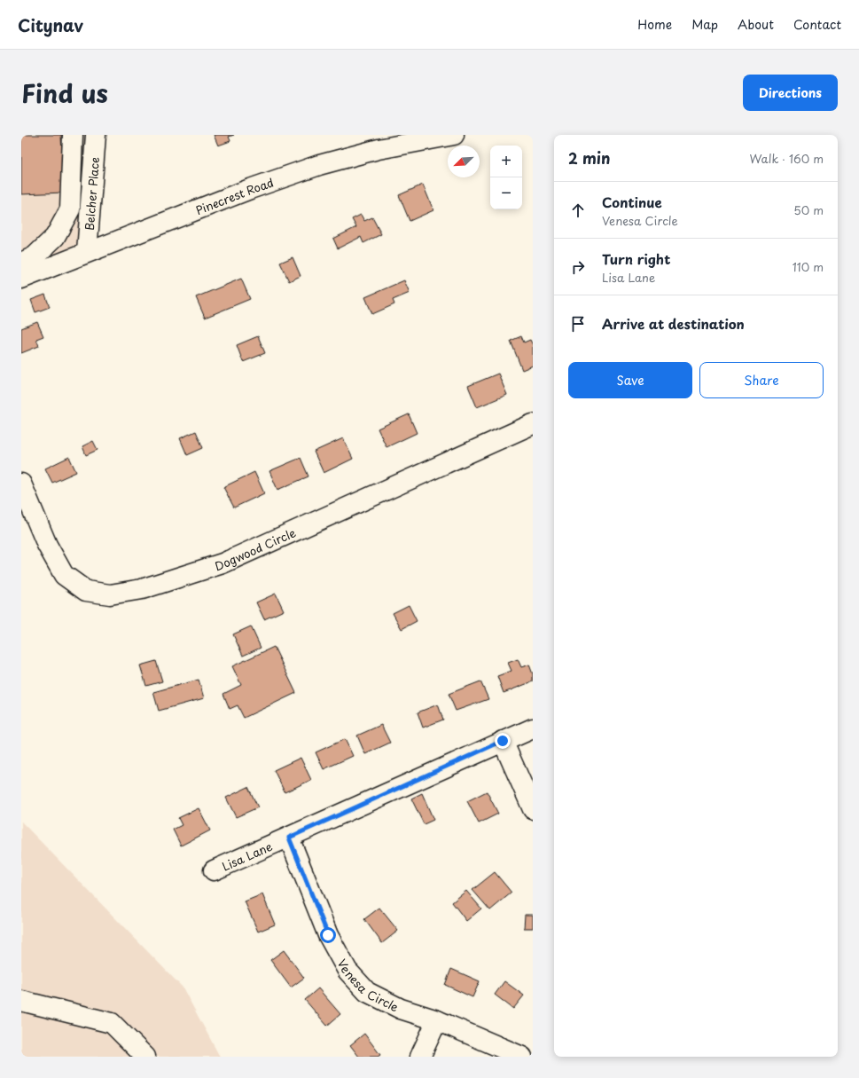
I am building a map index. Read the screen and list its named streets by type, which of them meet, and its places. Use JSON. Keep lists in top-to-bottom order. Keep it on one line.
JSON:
{"streets":{"street":["Belcher Place","Pinecrest Road","Dogwood Circle","Lisa Lane","Venesa Circle"]},"crossings":[["Belcher Place","Pinecrest Road"],["Lisa Lane","Venesa Circle"]],"north":"bottom left","page":{"header":"Citynav","nav":["Home","Map","About","Contact"],"title":"Find us","buttons":["Directions",["Save","Share"]],"heading":["2 min","Walk · 160 m"],"map_buttons":["+","−"],"list":[["Continue","Venesa Circle","50 m"],["Turn right","Lisa Lane","110 m"],"Arrive at destination"]}}
